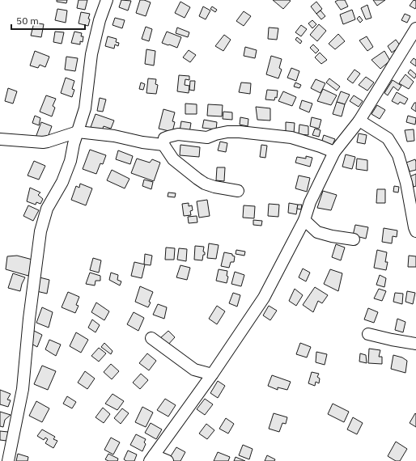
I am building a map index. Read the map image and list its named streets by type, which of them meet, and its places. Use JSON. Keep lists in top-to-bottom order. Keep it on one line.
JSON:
{"scale_bar":"50 m"}
